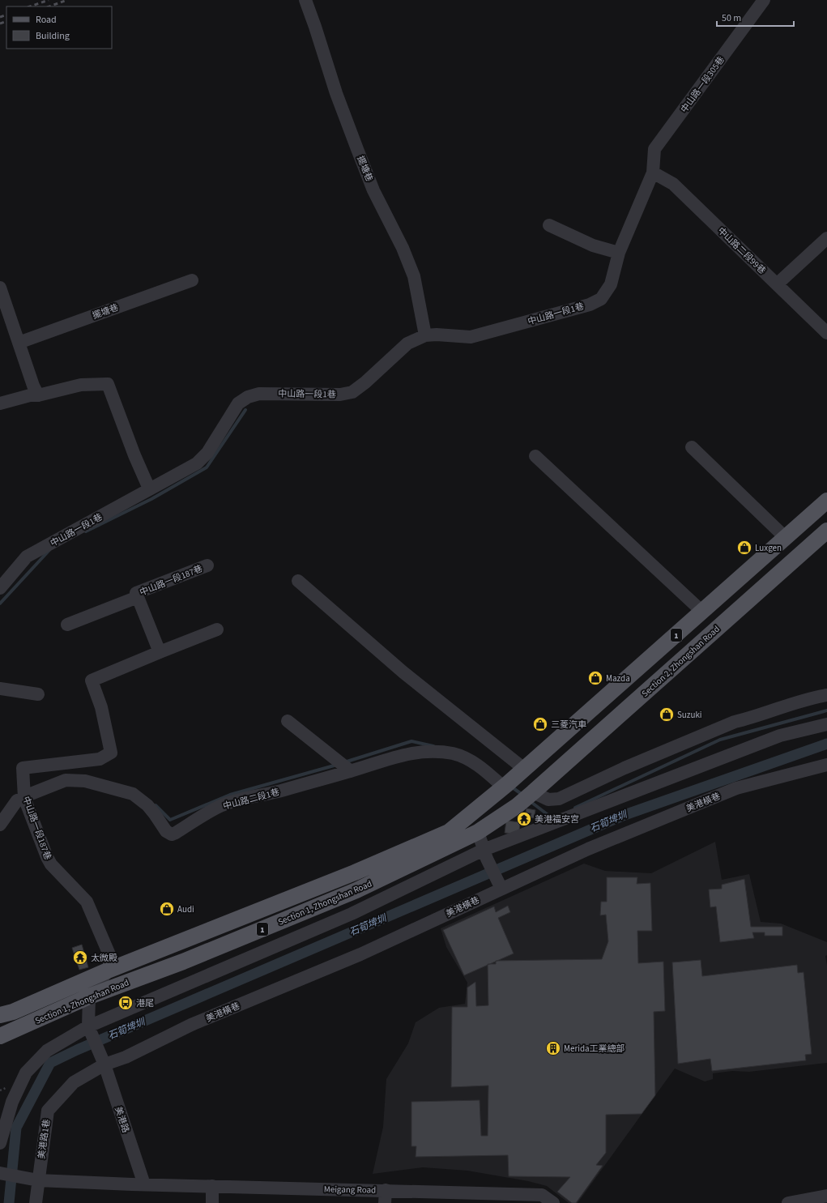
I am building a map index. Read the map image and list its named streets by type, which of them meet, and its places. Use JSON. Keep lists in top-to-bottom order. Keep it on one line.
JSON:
{"streets":{"main road":["1","Section 2, Zhongshan Road","Section 1, Zhongshan Road"],"street":["中山路一段305巷","擺塘巷","中山路二段99巷","中山路一段1巷","中山路一段187巷","中山路二段1巷","美港橫巷","美港路","美港路1巷","Meigang Road"]},"crossings":[["中山路一段305巷","中山路二段99巷"],["中山路一段305巷","中山路一段1巷"],["擺塘巷","中山路一段1巷"],["中山路二段99巷","中山路一段1巷"],["中山路一段187巷","中山路二段1巷"],["中山路一段187巷","Section 1, Zhongshan Road"],["1","中山路二段1巷"],["1","Section 1, Zhongshan Road"],["Section 2, Zhongshan Road","Section 1, Zhongshan Road"],["中山路二段1巷","Section 1, Zhongshan Road"],["美港橫巷","美港路"],["美港橫巷","美港路1巷"],["美港路","美港路1巷"],["美港路","Meigang Road"],["美港路1巷","Meigang Road"]],"water":["石筍埤圳"],"places":{"shop":["Luxgen","Mazda","Suzuki","三菱汽車","Audi"],"temple":["美港福安宮","太微殿"],"bus stop":["港尾"],"building":["Merida工業總部"]},"legend":["Road","Building"],"scale_bar":"50 m"}
